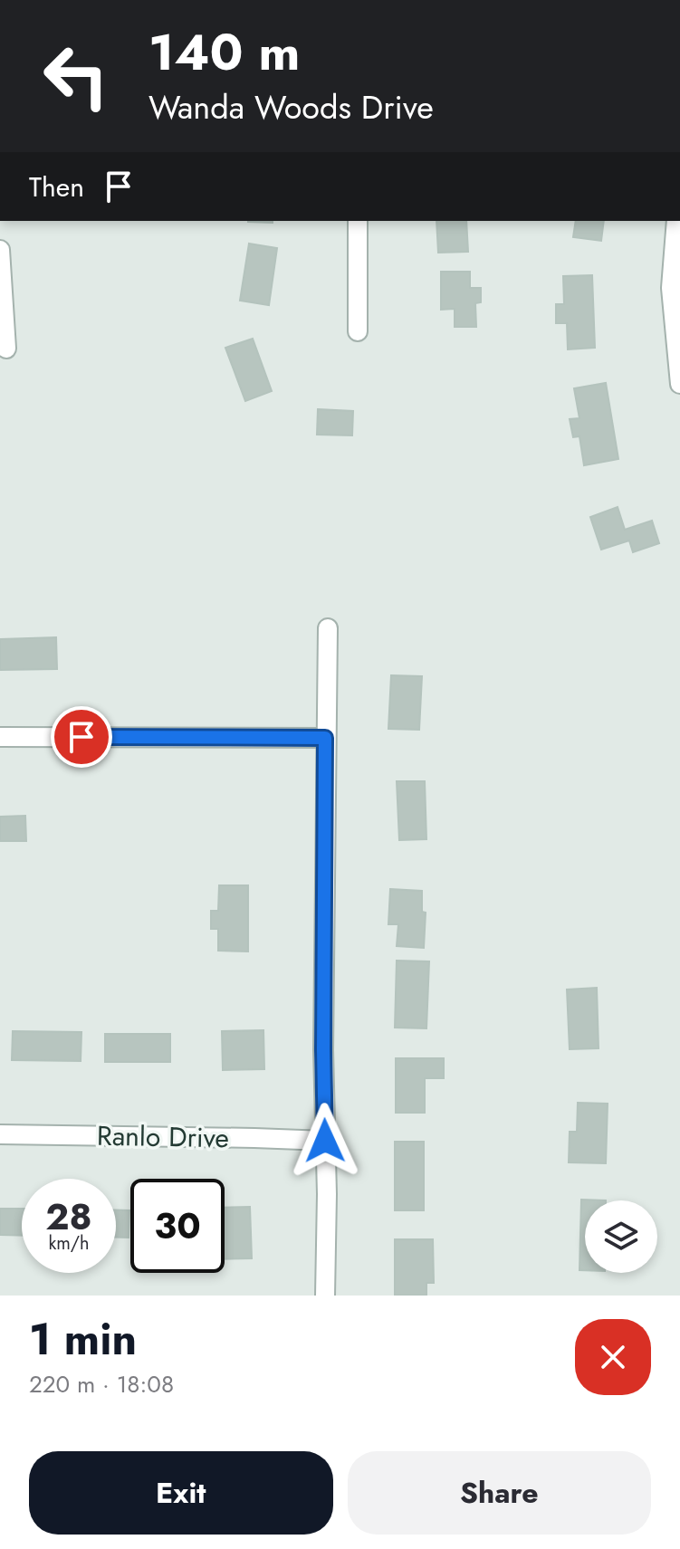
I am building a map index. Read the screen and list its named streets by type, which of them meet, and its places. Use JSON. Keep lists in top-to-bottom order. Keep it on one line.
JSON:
{"streets":{"street":["Ranlo Drive"]},"page":{"turn":["140 m","Wanda Woods Drive"],"then":"Then","speed":"28 km/h","limit":"30","heading":["1 min","220 m · 18:08"],"buttons":["Exit","Share"]}}
